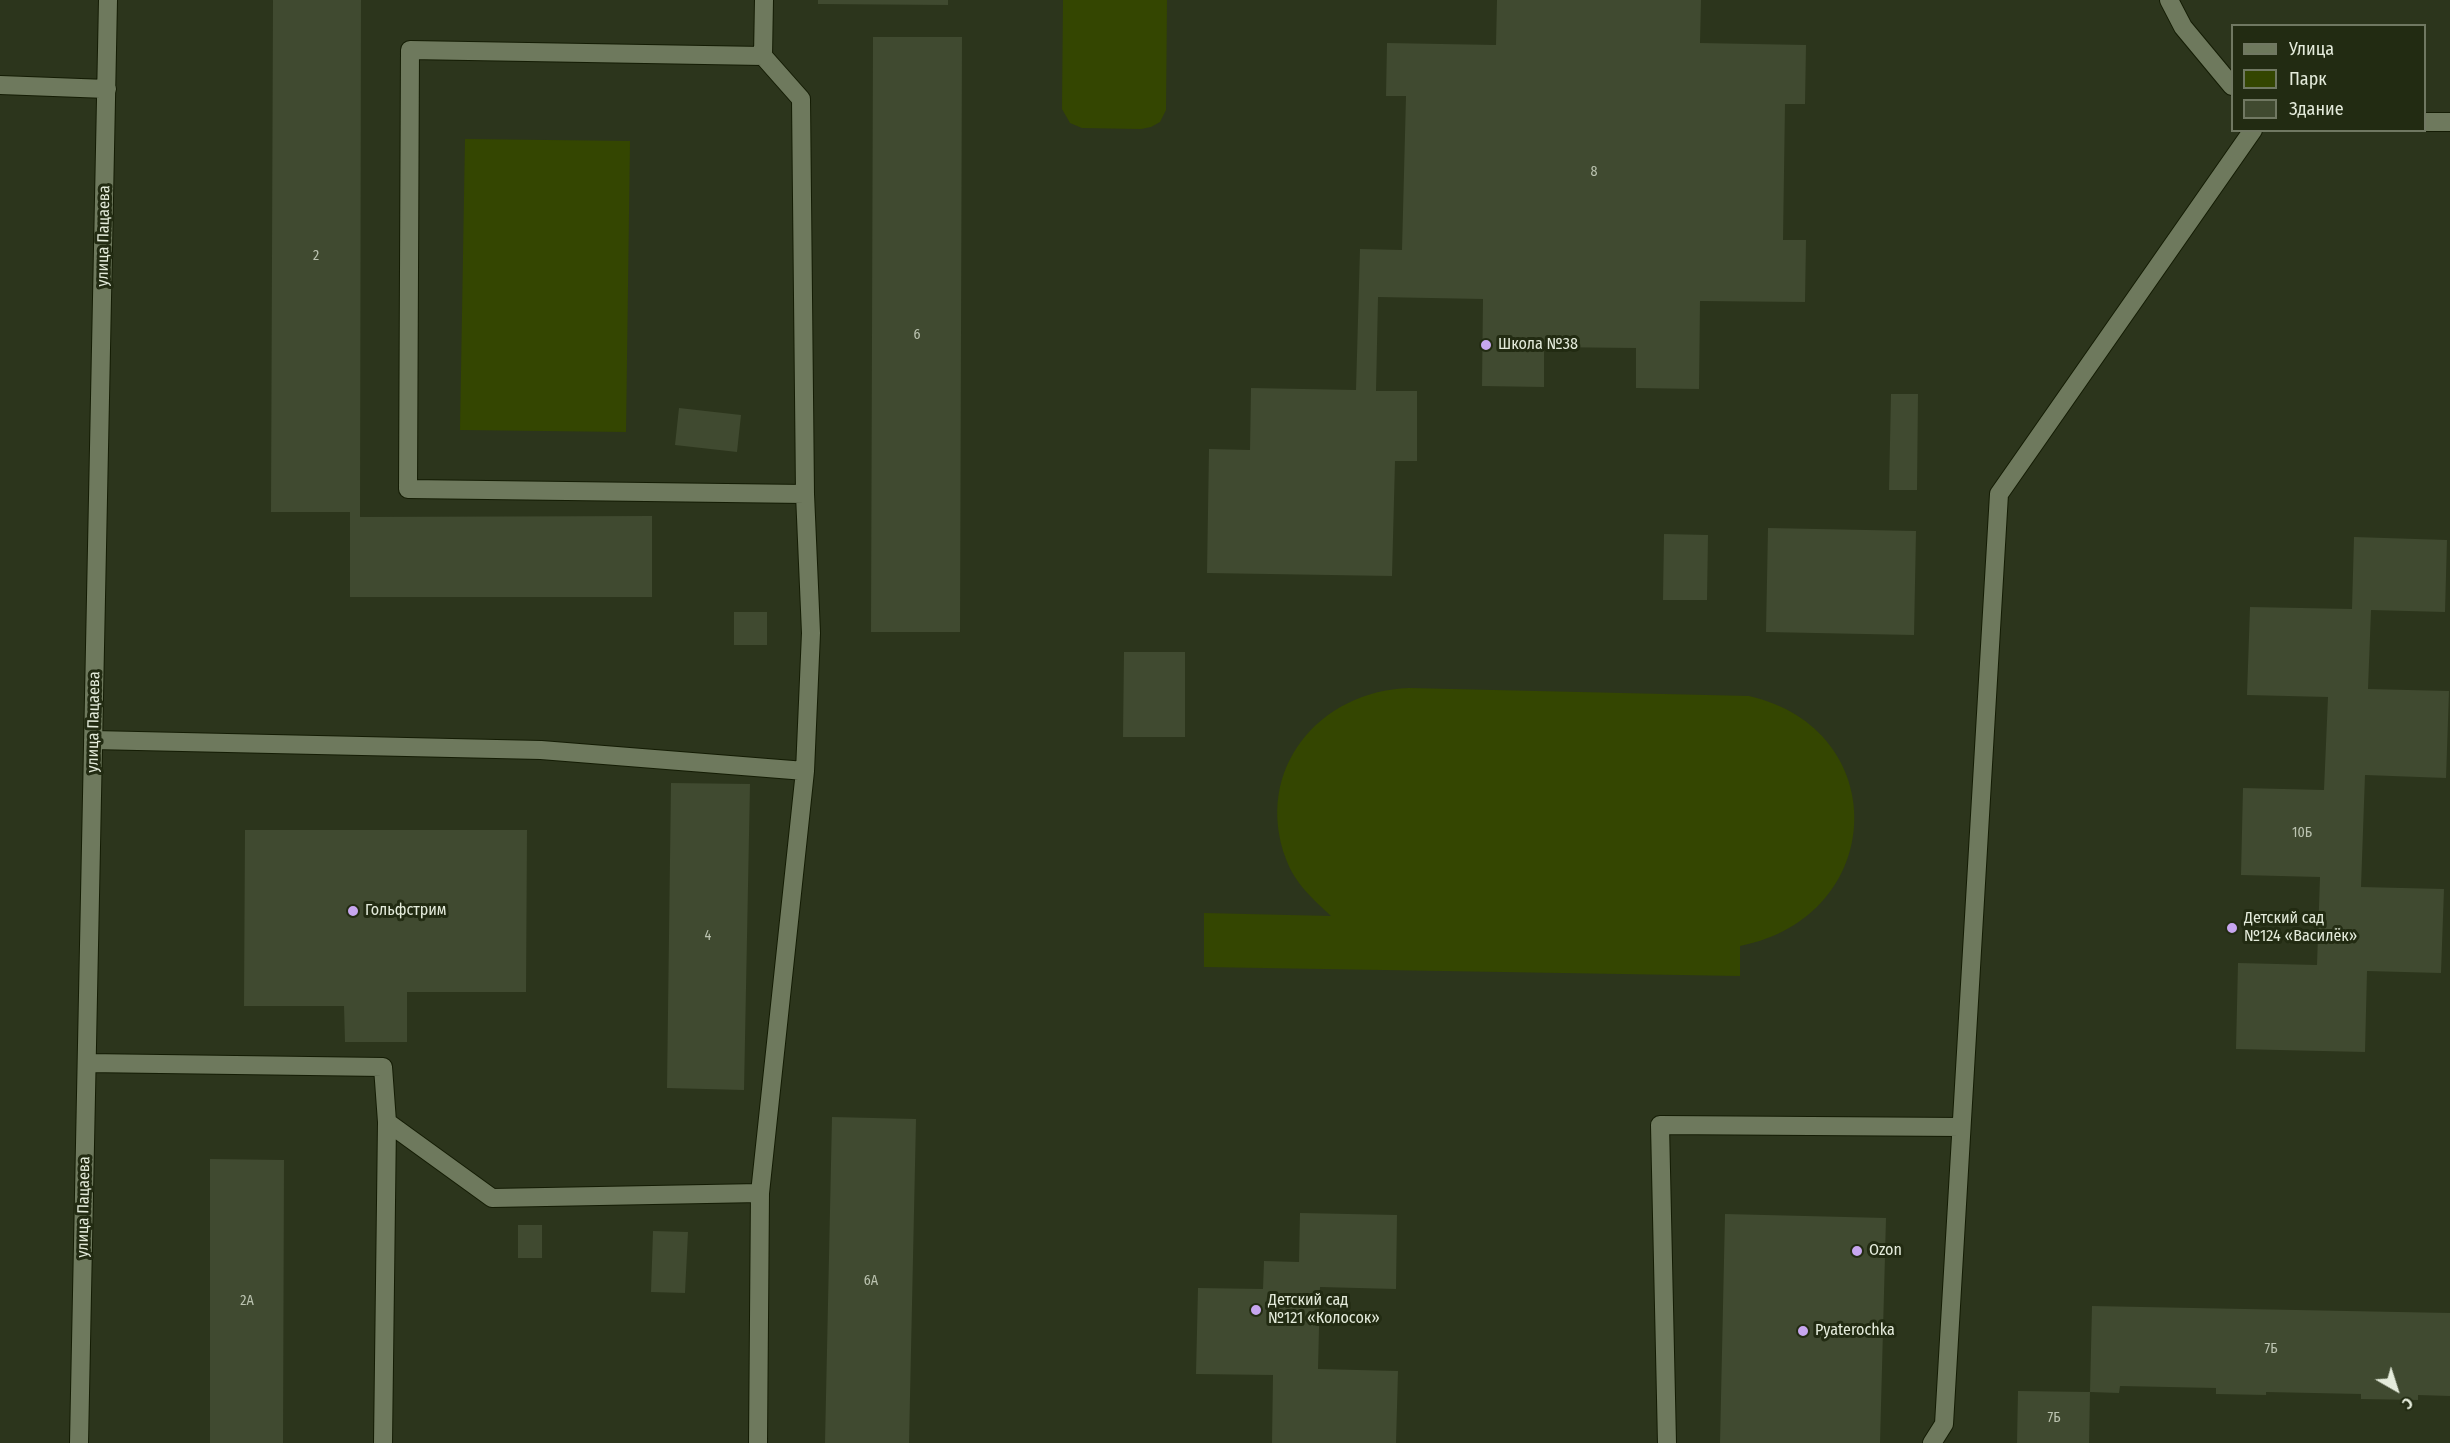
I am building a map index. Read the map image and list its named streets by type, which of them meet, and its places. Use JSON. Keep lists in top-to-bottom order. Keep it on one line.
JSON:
{"streets":{"street":["улица Пацаева"]},"places":["Школа №38","Гольфстрим","Детский сад №124 «Василёк»","Ozon","Детский сад №121 «Колосок»","Pyaterochka"],"house_numbers":["8","2","6","10Б","4","6А","2А","7Б","7Б"],"legend":["Улица","Парк","Здание"],"north":"bottom right"}
